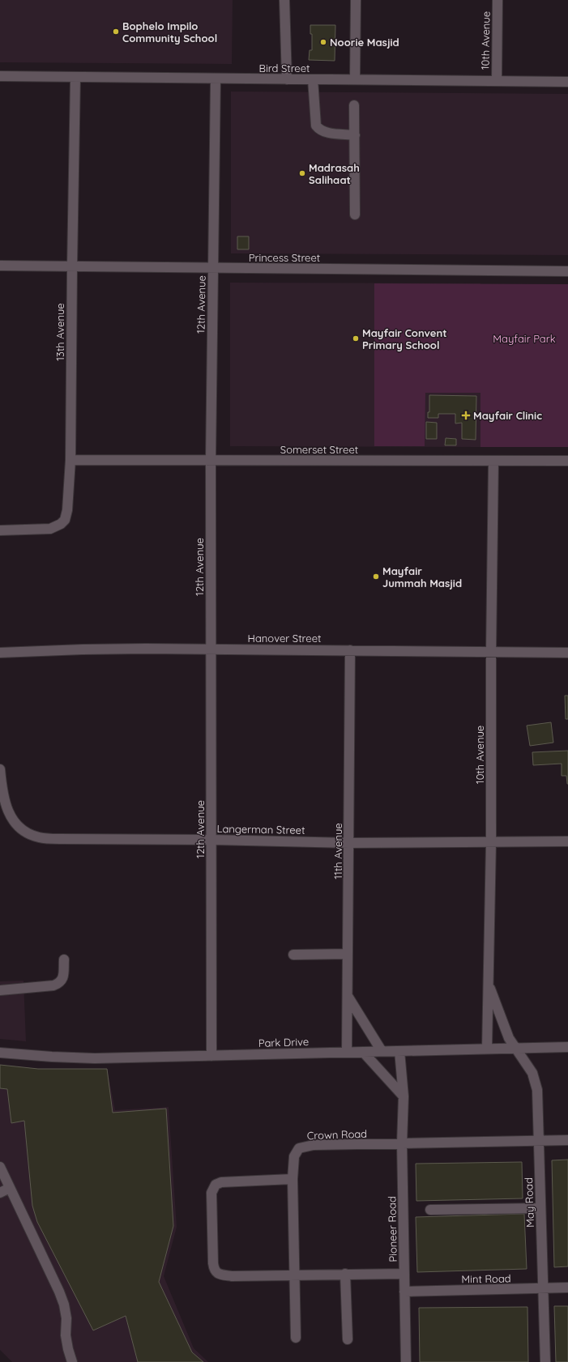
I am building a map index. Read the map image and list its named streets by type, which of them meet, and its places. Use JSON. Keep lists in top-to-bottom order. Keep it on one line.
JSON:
{"streets":{"street":["10th Avenue","Bird Street","Princess Street","12th Avenue","13th Avenue","Somerset Street","Hanover Street","Langerman Street","11th Avenue","Park Drive","Crown Road","May Road","Pioneer Road","Mint Road"]},"crossings":[["10th Avenue","Bird Street"],["10th Avenue","Somerset Street"],["10th Avenue","Hanover Street"],["10th Avenue","Langerman Street"],["10th Avenue","Park Drive"],["10th Avenue","May Road"],["Bird Street","12th Avenue"],["Bird Street","13th Avenue"],["Princess Street","12th Avenue"],["Princess Street","13th Avenue"],["12th Avenue","Somerset Street"],["12th Avenue","Hanover Street"],["12th Avenue","Langerman Street"],["12th Avenue","Park Drive"],["13th Avenue","Somerset Street"],["Hanover Street","11th Avenue"],["Langerman Street","11th Avenue"],["11th Avenue","Park Drive"],["Park Drive","May Road"],["Park Drive","Pioneer Road"],["Crown Road","May Road"],["Crown Road","Pioneer Road"],["May Road","Mint Road"],["Pioneer Road","Mint Road"]],"parks":["Mayfair Park"],"places":{"other":["Bophelo Impilo Community School","Noorie Masjid","Madrasah Salihaat","Mayfair Convent Primary School","Mayfair Jummah Masjid"],"health":["Mayfair Clinic"]}}
